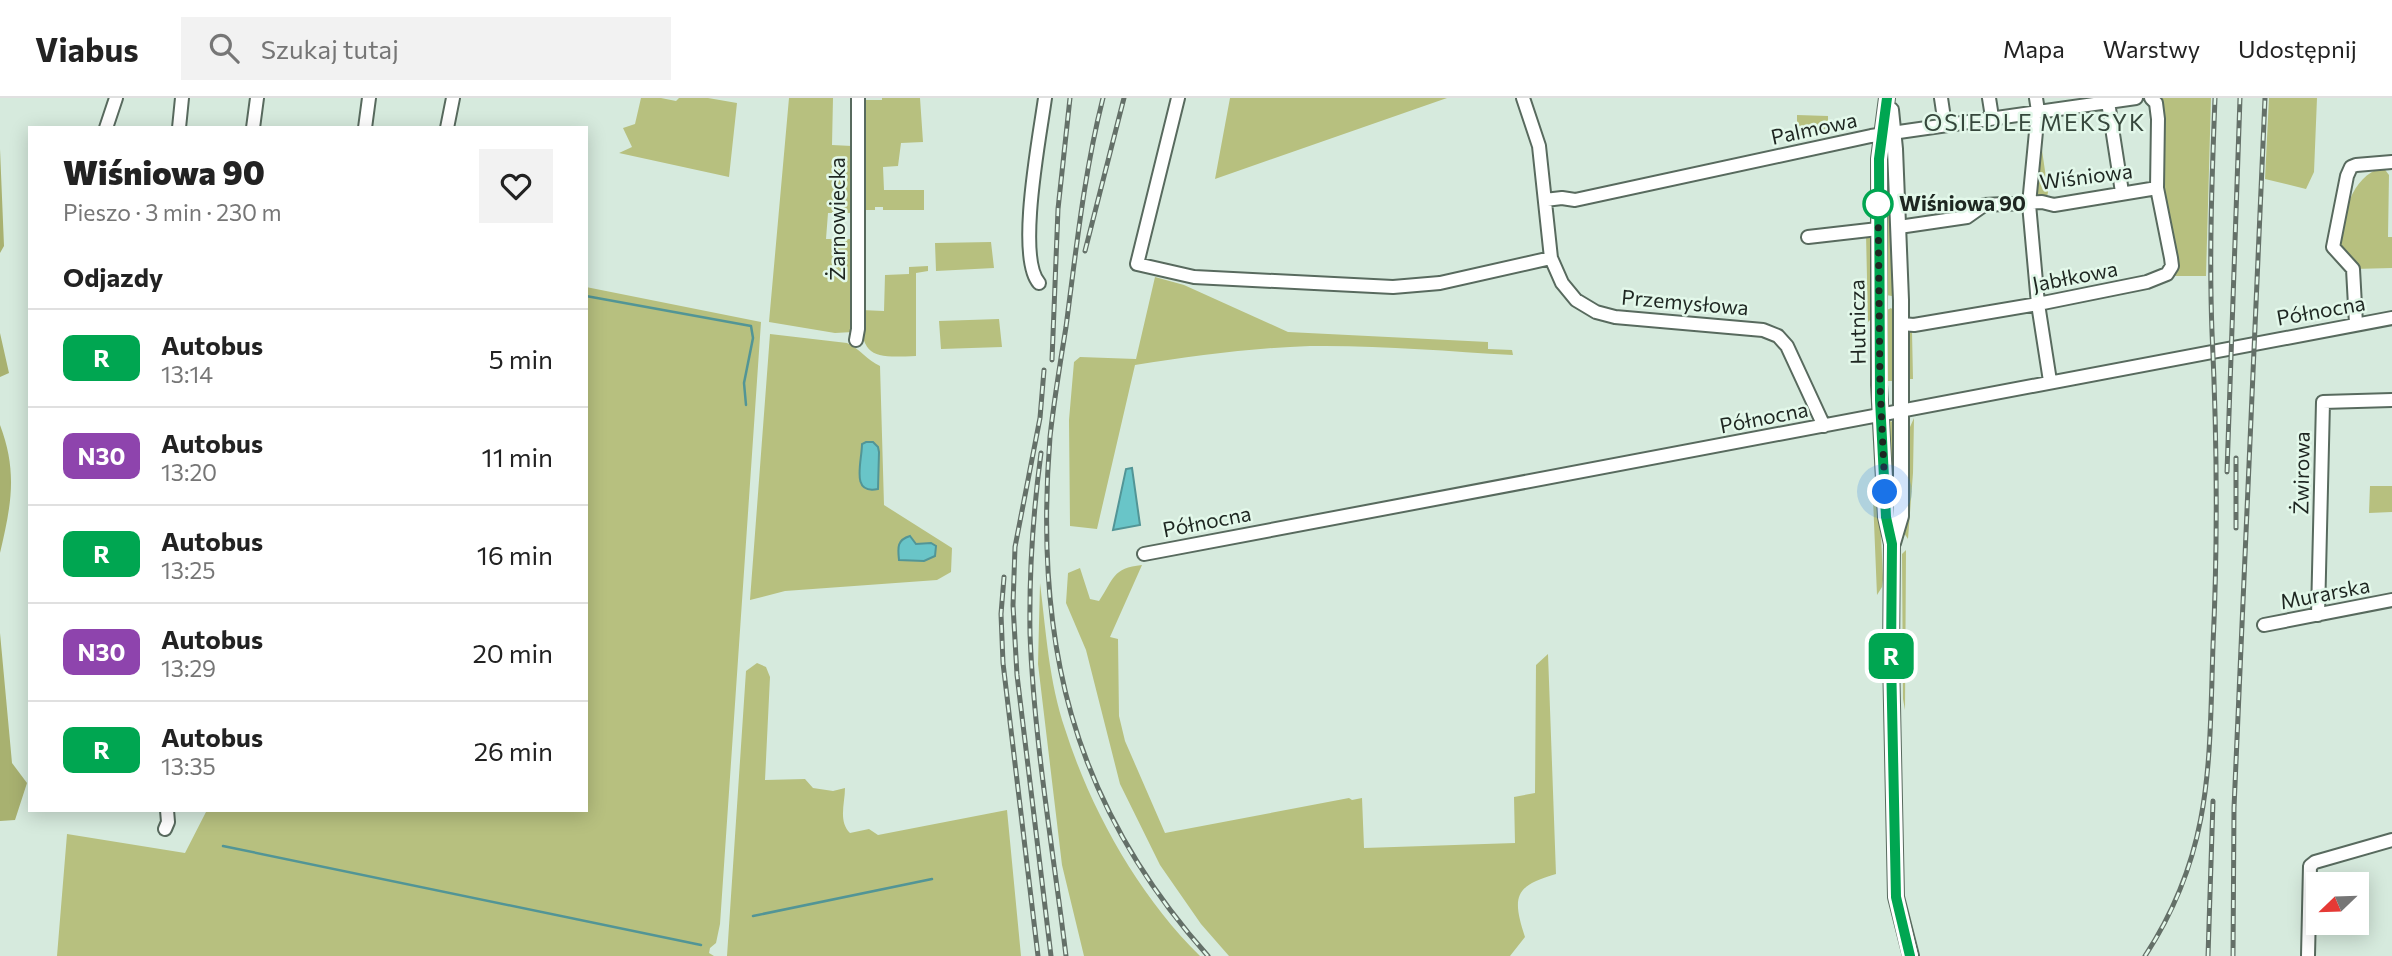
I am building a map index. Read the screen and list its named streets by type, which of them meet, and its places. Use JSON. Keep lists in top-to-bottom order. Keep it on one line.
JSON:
{"streets":{"main road":["Hutnicza"],"street":["Palmowa","Wiśniowa","Żarnowiecka","Jabłkowa","Przemysłowa","Północna","Żwirowa","Murarska"]},"crossings":[["Palmowa","Przemysłowa"],["Palmowa","Hutnicza"],["Wiśniowa","Jabłkowa"],["Wiśniowa","Hutnicza"],["Jabłkowa","Hutnicza"],["Przemysłowa","Północna"],["Północna","Hutnicza"],["Żwirowa","Murarska"]],"districts":["OSIEDLE MEKSYK"],"places":["Wiśniowa 90"],"lines":["bus line R"],"north":"bottom left","page":{"header":"Viabus","search":"Szukaj tutaj","nav":["Mapa","Warstwy","Udostępnij"],"on_map":"R","heading":[["Wiśniowa 90","Pieszo · 3 min · 230 m"],"Odjazdy"],"list":[{"mark":"R","name":"Autobus","note":"13:14","value":"5 min"},{"mark":"N30","name":"Autobus","note":"13:20","value":"11 min"},{"mark":"R","name":"Autobus","note":"13:25","value":"16 min"},{"mark":"N30","name":"Autobus","note":"13:29","value":"20 min"},{"mark":"R","name":"Autobus","note":"13:35","value":"26 min"}]}}
